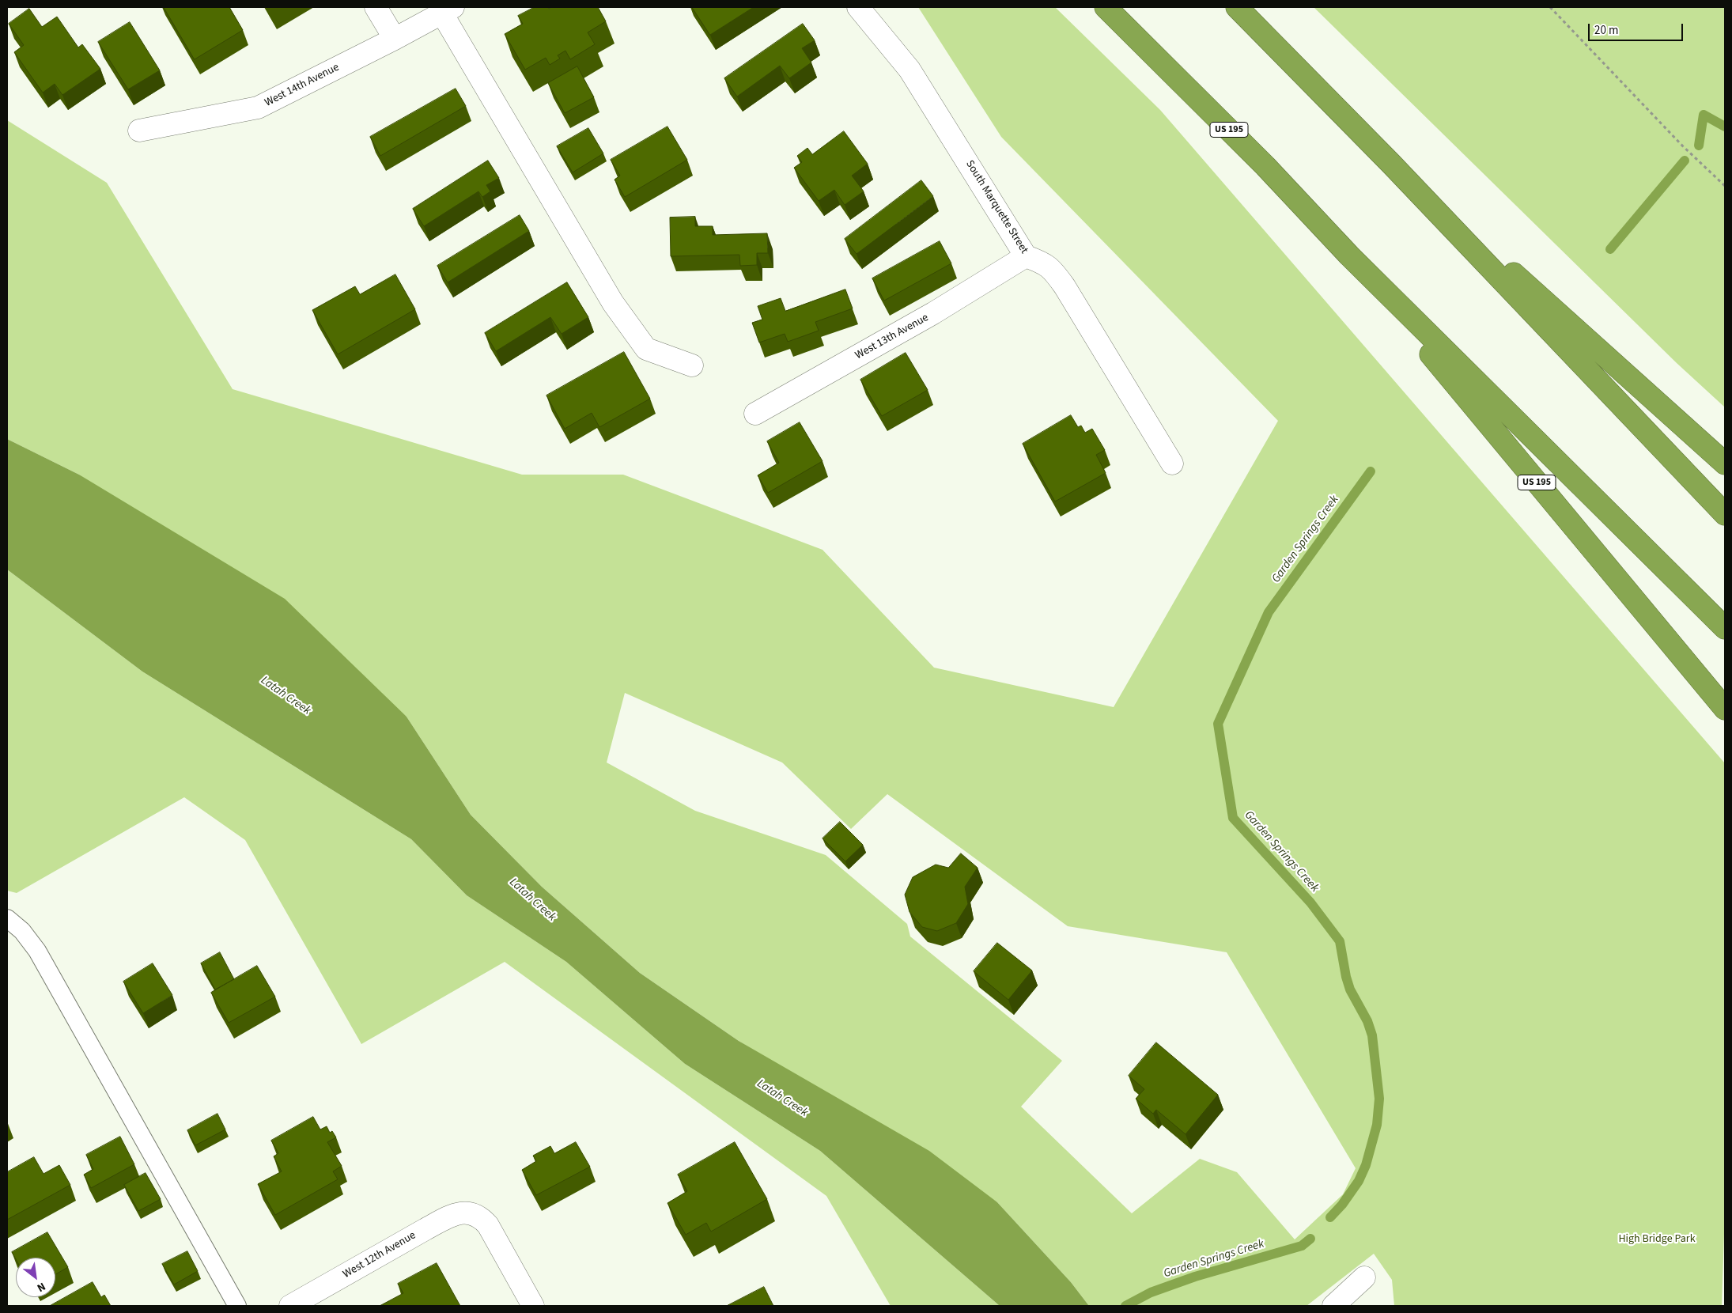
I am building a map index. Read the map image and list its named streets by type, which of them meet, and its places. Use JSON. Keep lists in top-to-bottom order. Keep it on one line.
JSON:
{"streets":{"highway":["US 195"],"street":["West 14th Avenue","South Marquette Street","West 13th Avenue","West 12th Avenue"]},"crossings":[["South Marquette Street","West 13th Avenue"]],"water":["Garden Springs Creek","Latah Creek"],"parks":["High Bridge Park"],"scale_bar":"20 m","north":"bottom right"}
